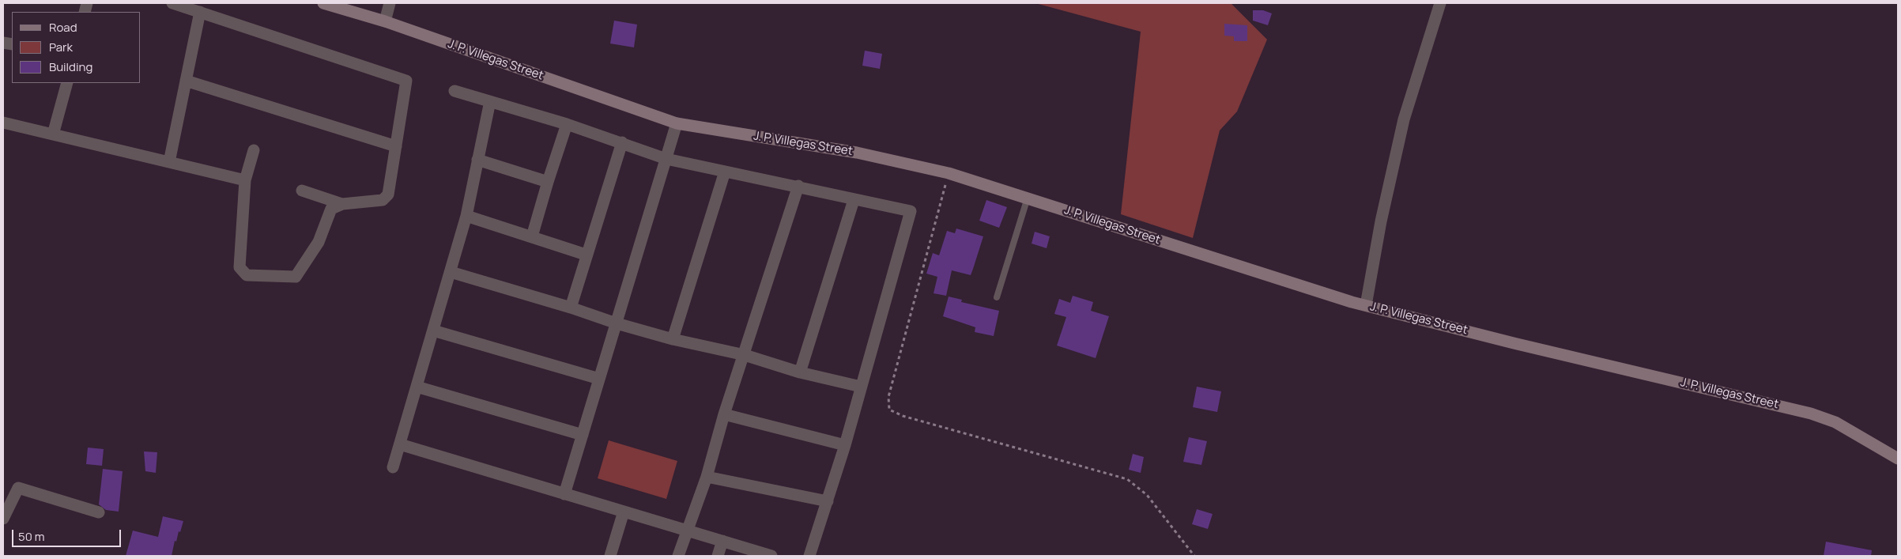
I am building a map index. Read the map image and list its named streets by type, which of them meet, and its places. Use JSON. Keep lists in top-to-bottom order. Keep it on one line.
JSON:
{"streets":{"street":["J. P. Villegas Street"]},"legend":["Road","Park","Building"],"scale_bar":"50 m"}
